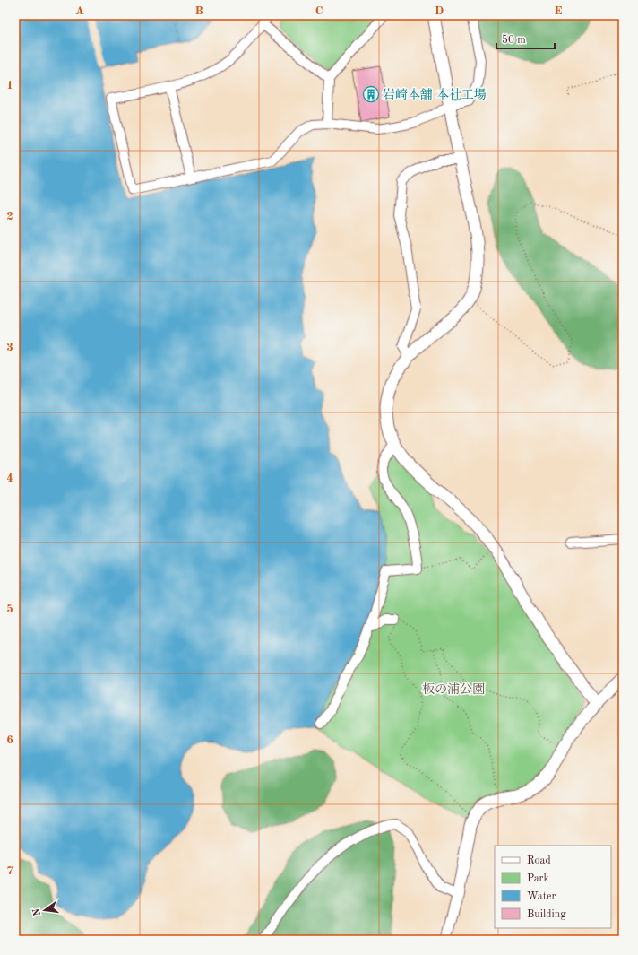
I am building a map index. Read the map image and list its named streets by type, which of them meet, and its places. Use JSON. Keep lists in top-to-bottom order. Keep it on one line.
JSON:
{"parks":["板の浦公園"],"places":{"building":["岩崎本舗 本社工場"]},"legend":["Road","Park","Water","Building"],"scale_bar":"50 m","north":"left","grid":{"columns":["A","B","C","D","E"],"rows":["1","2","3","4","5","6","7"]}}
